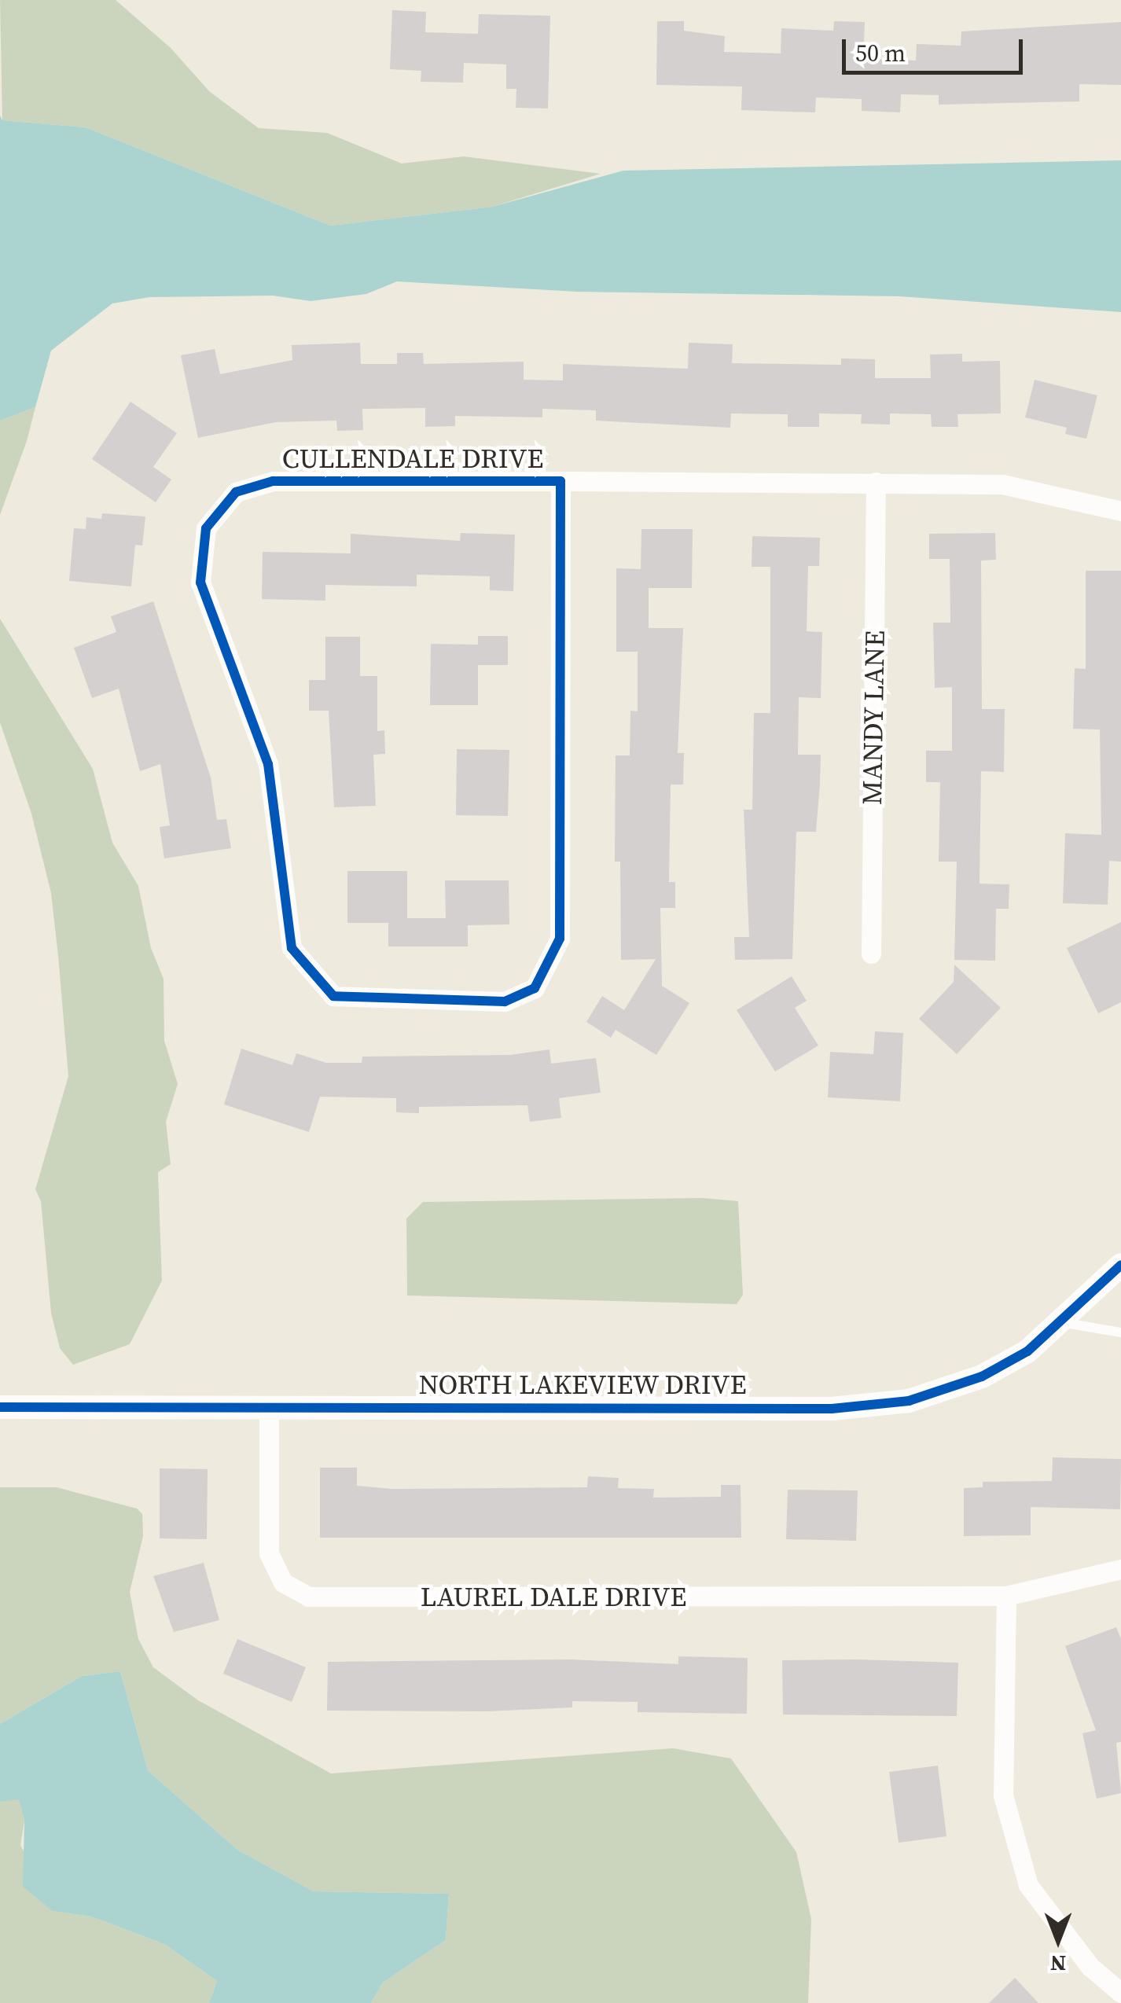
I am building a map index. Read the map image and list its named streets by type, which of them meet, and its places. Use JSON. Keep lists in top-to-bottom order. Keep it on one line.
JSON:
{"streets":{"street":["CULLENDALE DRIVE","MANDY LANE","NORTH LAKEVIEW DRIVE","LAUREL DALE DRIVE"]},"crossings":[["CULLENDALE DRIVE","MANDY LANE"],["NORTH LAKEVIEW DRIVE","LAUREL DALE DRIVE"]],"scale_bar":"50 m","north":"bottom"}
